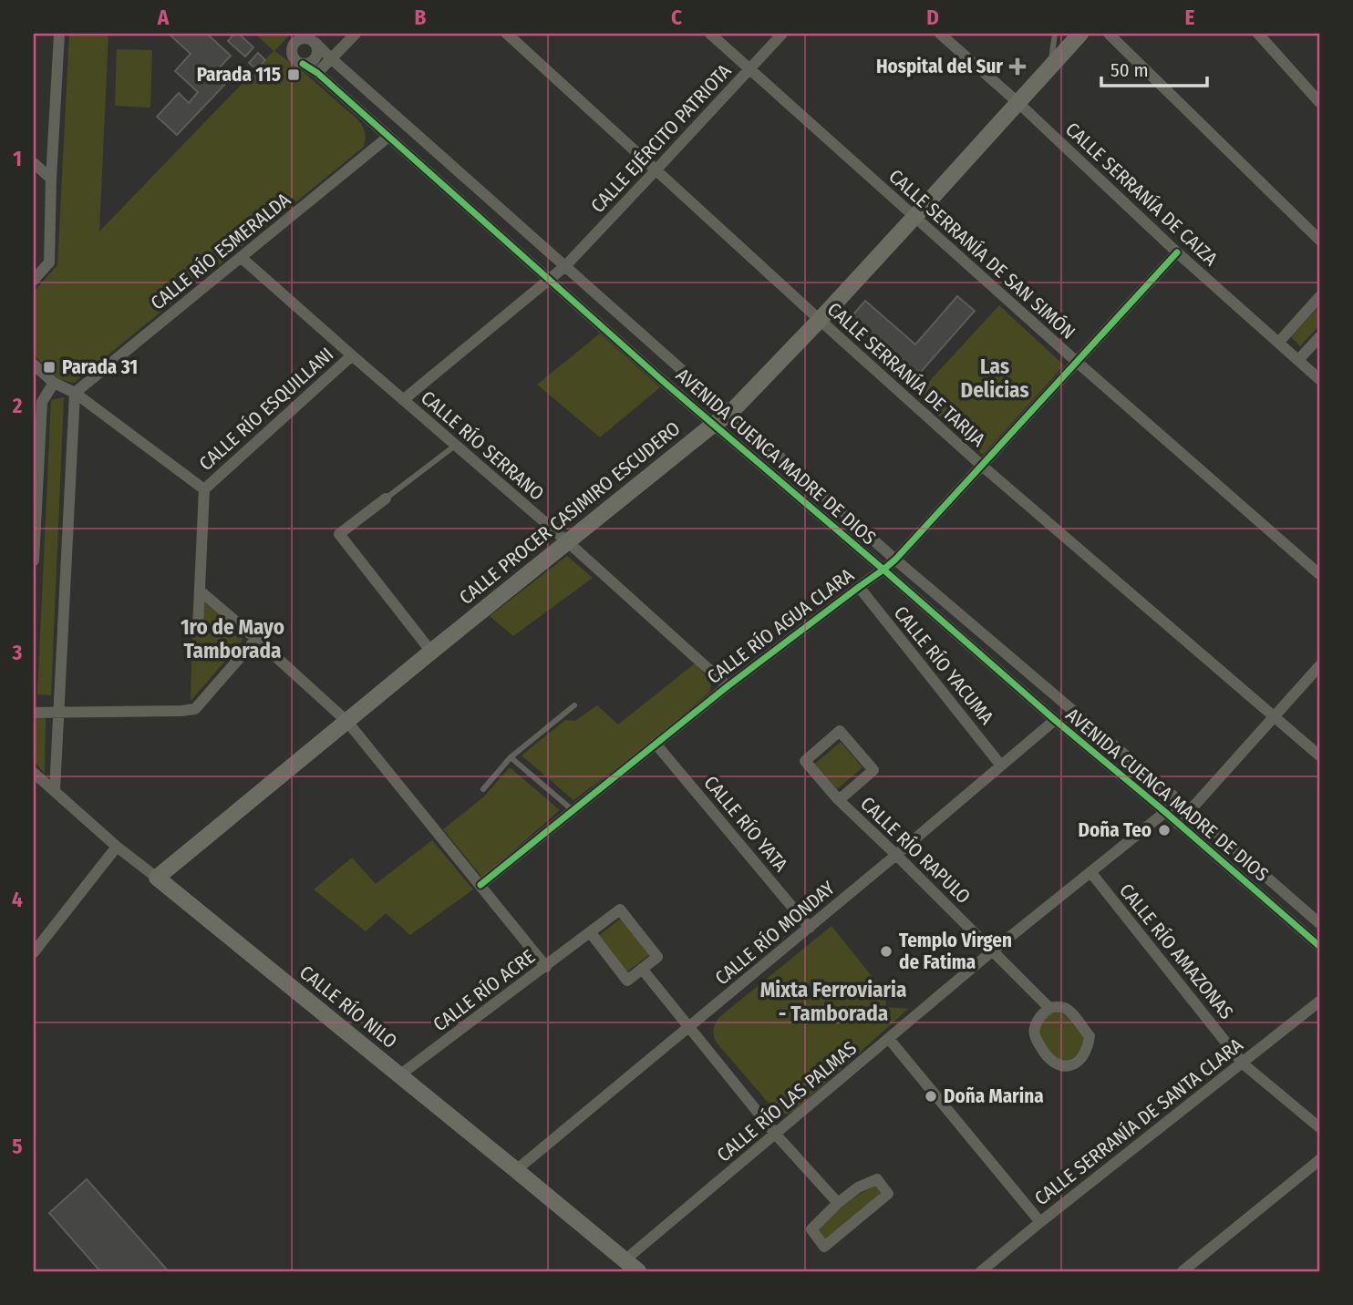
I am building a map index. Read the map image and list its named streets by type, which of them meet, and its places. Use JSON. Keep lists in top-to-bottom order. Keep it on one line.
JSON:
{"streets":{"main road":["CALLE PROCER CASIMIRO ESCUDERO","CALLE RÍO NILO"],"street":["CALLE EJÉRCITO PATRIOTA","CALLE SERRANÍA DE CAIZA","CALLE RÍO ESMERALDA","CALLE SERRANÍA DE SAN SIMÓN","CALLE SERRANÍA DE TARIJA","CALLE RÍO ESQUILLANI","CALLE RÍO SERRANO","AVENIDA CUENCA MADRE DE DIOS","CALLE RÍO AGUA CLARA","CALLE RÍO YACUMA","CALLE RÍO YATA","CALLE RÍO RAPULO","CALLE RÍO MONDAY","CALLE RÍO AMAZONAS","CALLE RÍO ACRE","CALLE RÍO LAS PALMAS","CALLE SERRANÍA DE SANTA CLARA"]},"crossings":[["CALLE EJÉRCITO PATRIOTA","CALLE SERRANÍA DE SAN SIMÓN"],["CALLE EJÉRCITO PATRIOTA","CALLE SERRANÍA DE TARIJA"],["CALLE EJÉRCITO PATRIOTA","AVENIDA CUENCA MADRE DE DIOS"],["CALLE SERRANÍA DE CAIZA","CALLE PROCER CASIMIRO ESCUDERO"],["CALLE SERRANÍA DE CAIZA","CALLE RÍO AGUA CLARA"],["CALLE RÍO ESMERALDA","CALLE RÍO SERRANO"],["CALLE RÍO ESMERALDA","AVENIDA CUENCA MADRE DE DIOS"],["CALLE SERRANÍA DE SAN SIMÓN","CALLE PROCER CASIMIRO ESCUDERO"],["CALLE SERRANÍA DE SAN SIMÓN","CALLE RÍO AGUA CLARA"],["CALLE SERRANÍA DE TARIJA","CALLE PROCER CASIMIRO ESCUDERO"],["CALLE SERRANÍA DE TARIJA","CALLE RÍO AGUA CLARA"],["CALLE RÍO ESQUILLANI","CALLE RÍO SERRANO"],["CALLE RÍO SERRANO","CALLE PROCER CASIMIRO ESCUDERO"],["CALLE RÍO SERRANO","CALLE RÍO AGUA CLARA"],["AVENIDA CUENCA MADRE DE DIOS","CALLE PROCER CASIMIRO ESCUDERO"],["AVENIDA CUENCA MADRE DE DIOS","CALLE RÍO AGUA CLARA"],["AVENIDA CUENCA MADRE DE DIOS","CALLE RÍO MONDAY"],["AVENIDA CUENCA MADRE DE DIOS","CALLE RÍO LAS PALMAS"],["CALLE PROCER CASIMIRO ESCUDERO","CALLE RÍO NILO"],["CALLE RÍO AGUA CLARA","CALLE RÍO YACUMA"],["CALLE RÍO AGUA CLARA","CALLE RÍO YATA"],["CALLE RÍO YACUMA","CALLE RÍO MONDAY"],["CALLE RÍO YATA","CALLE RÍO MONDAY"],["CALLE RÍO RAPULO","CALLE RÍO MONDAY"],["CALLE RÍO RAPULO","CALLE RÍO LAS PALMAS"],["CALLE RÍO MONDAY","CALLE RÍO NILO"],["CALLE RÍO AMAZONAS","CALLE RÍO LAS PALMAS"],["CALLE RÍO AMAZONAS","CALLE SERRANÍA DE SANTA CLARA"],["CALLE RÍO ACRE","CALLE RÍO NILO"],["CALLE RÍO NILO","CALLE RÍO LAS PALMAS"]],"districts":["Las Delicias","1ro de Mayo Tamborada","Mixta Ferroviaria - Tamborada"],"places":{"health":["Hospital del Sur"],"transit":["Parada 115","Parada 31"],"other":["Doña Teo","Templo Virgen de Fatima","Doña Marina"]},"scale_bar":"50 m","grid":{"columns":["A","B","C","D","E"],"rows":["1","2","3","4","5"]}}
